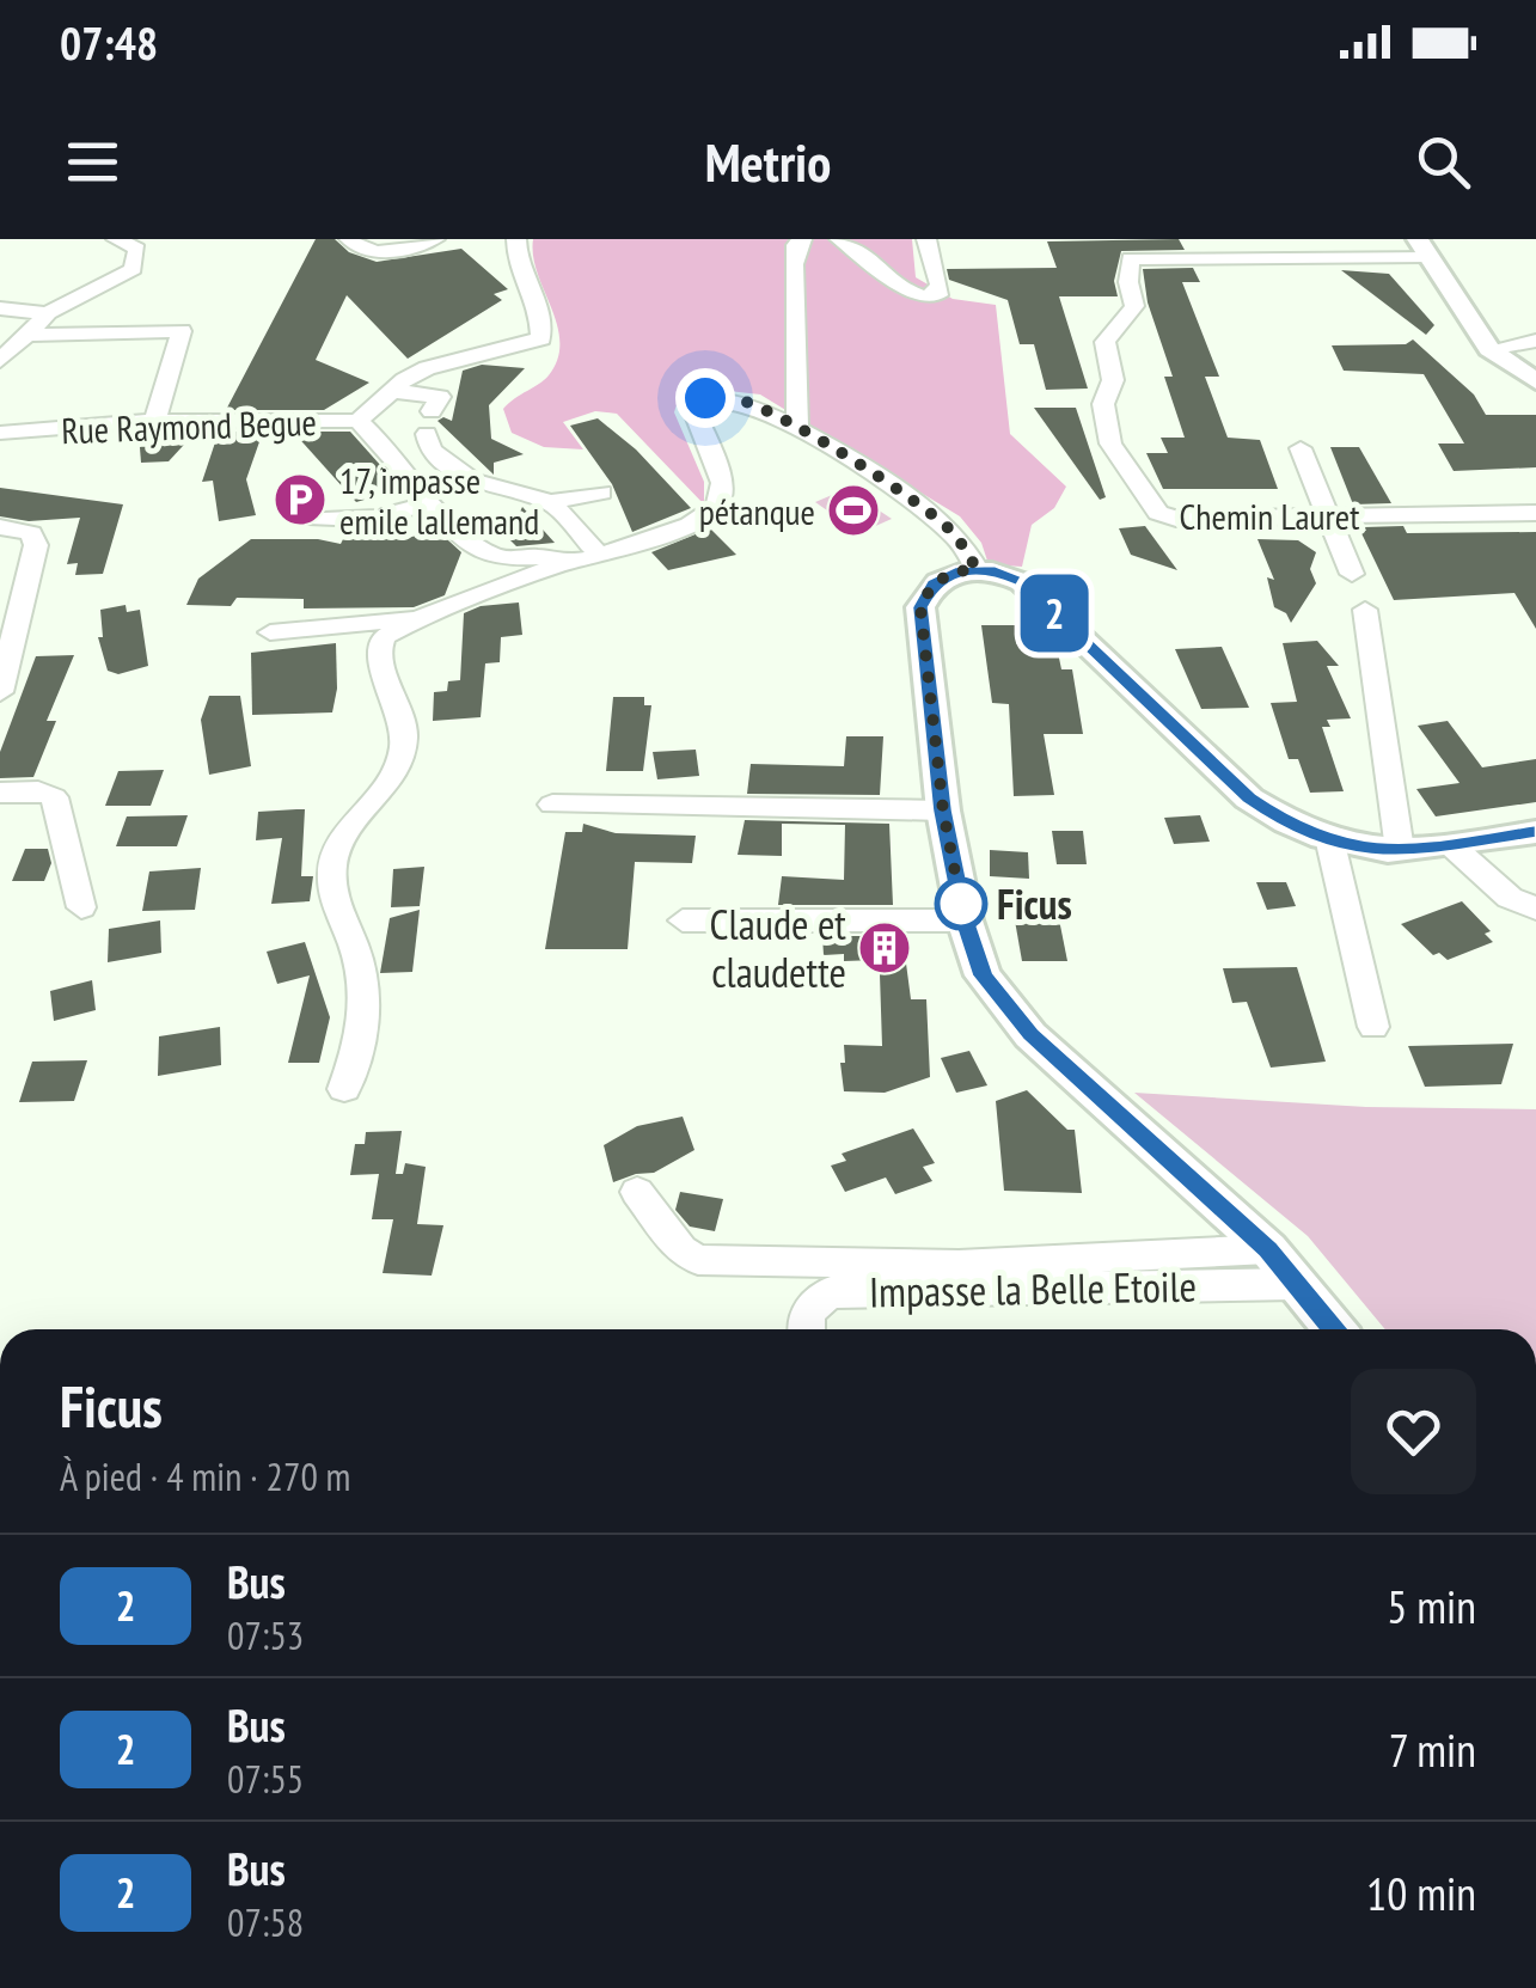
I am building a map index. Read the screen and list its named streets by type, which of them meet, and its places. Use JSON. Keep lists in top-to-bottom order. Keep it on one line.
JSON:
{"streets":{"street":["Rue Raymond Begue","Chemin Lauret","Impasse la Belle Etoile"]},"places":{"parking":["17, impasse emile lallemand"],"sports":["pétanque"],"other":["Ficus"],"building":["Claude et claudette"]},"lines":["bus line 2"],"page":{"status":"07:48","header":"Metrio","on_map":"2","heading":["Ficus","À pied · 4 min · 270 m"],"list":[{"mark":"2","name":"Bus","note":"07:53","value":"5 min"},{"mark":"2","name":"Bus","note":"07:55","value":"7 min"},{"mark":"2","name":"Bus","note":"07:58","value":"10 min"}]}}
